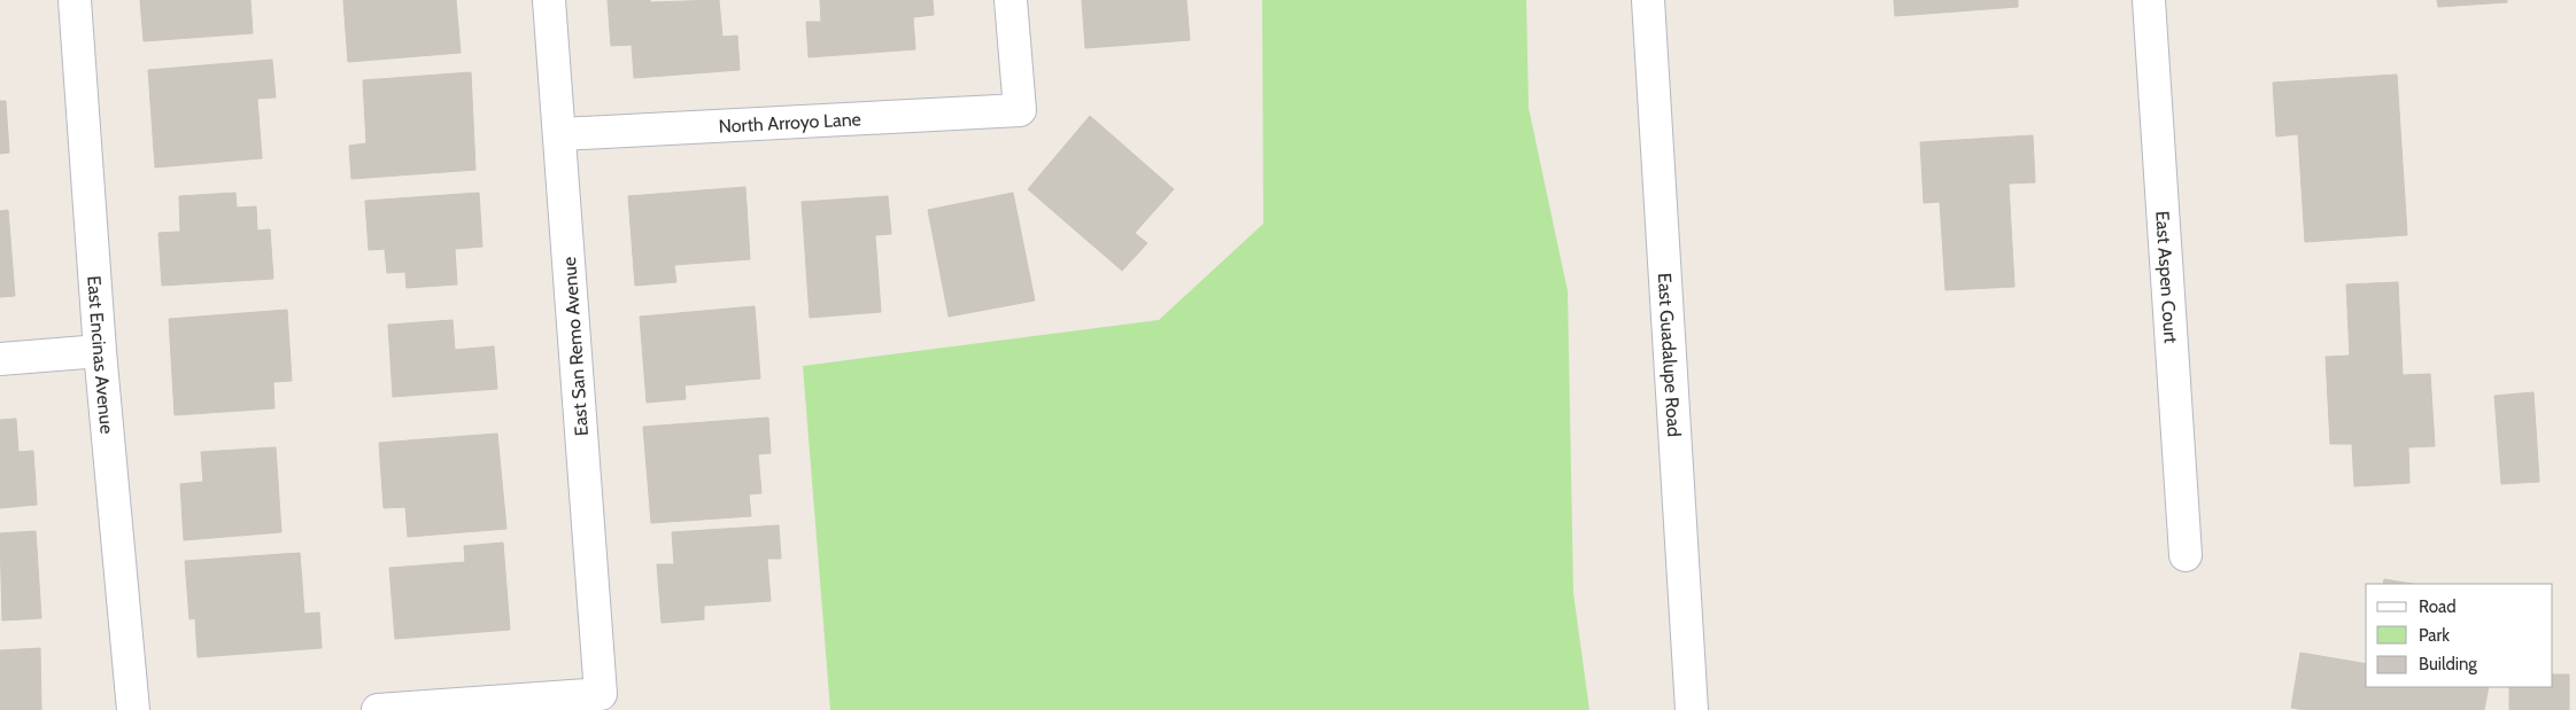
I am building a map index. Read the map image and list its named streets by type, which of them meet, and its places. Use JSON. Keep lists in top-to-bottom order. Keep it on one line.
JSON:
{"streets":{"street":["North Arroyo Lane","East Aspen Court","East San Remo Avenue","East Encinas Avenue","East Guadalupe Road"]},"crossings":[["North Arroyo Lane","East San Remo Avenue"]],"legend":["Road","Park","Building"]}
